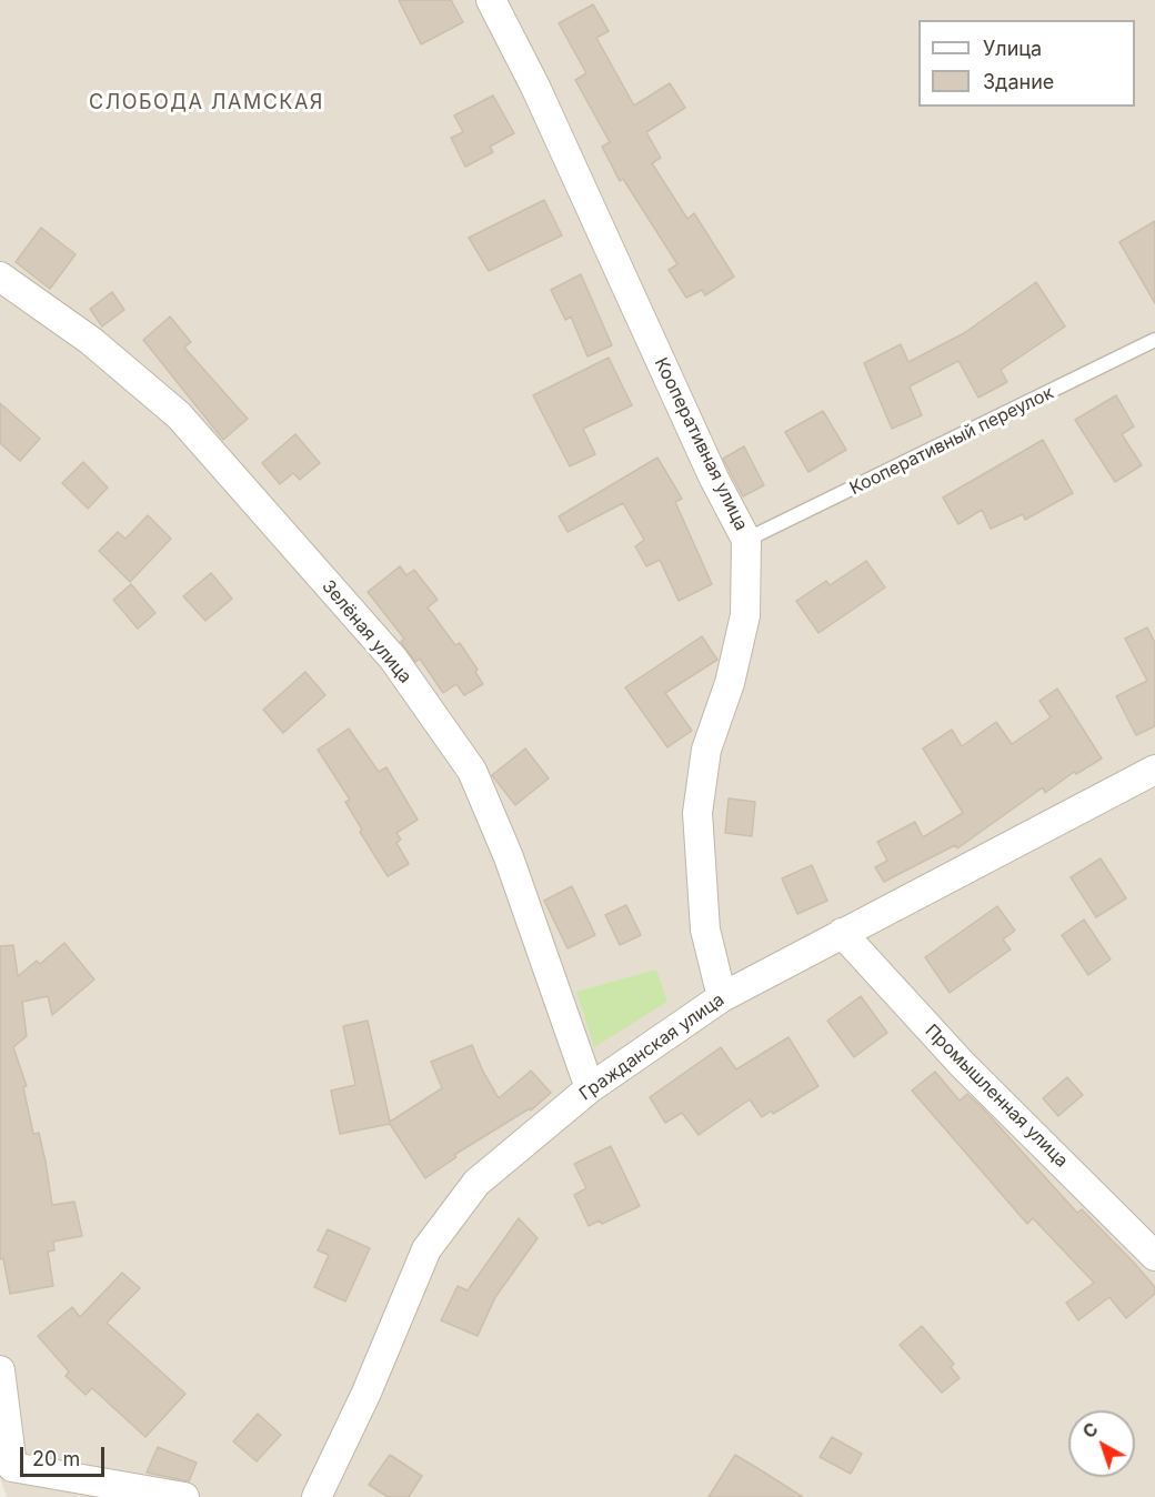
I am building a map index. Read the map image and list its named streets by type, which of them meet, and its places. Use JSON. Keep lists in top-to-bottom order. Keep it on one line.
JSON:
{"streets":{"street":["Кооперативная улица","Зелёная улица","Гражданская улица","Промышленная улица"],"lane":["Кооперативный переулок"]},"crossings":[["Кооперативный переулок","Кооперативная улица"],["Кооперативная улица","Гражданская улица"],["Зелёная улица","Гражданская улица"],["Гражданская улица","Промышленная улица"]],"districts":["СЛОБОДА ЛАМСКАЯ"],"legend":["Улица","Здание"],"scale_bar":"20 m","north":"top left"}
